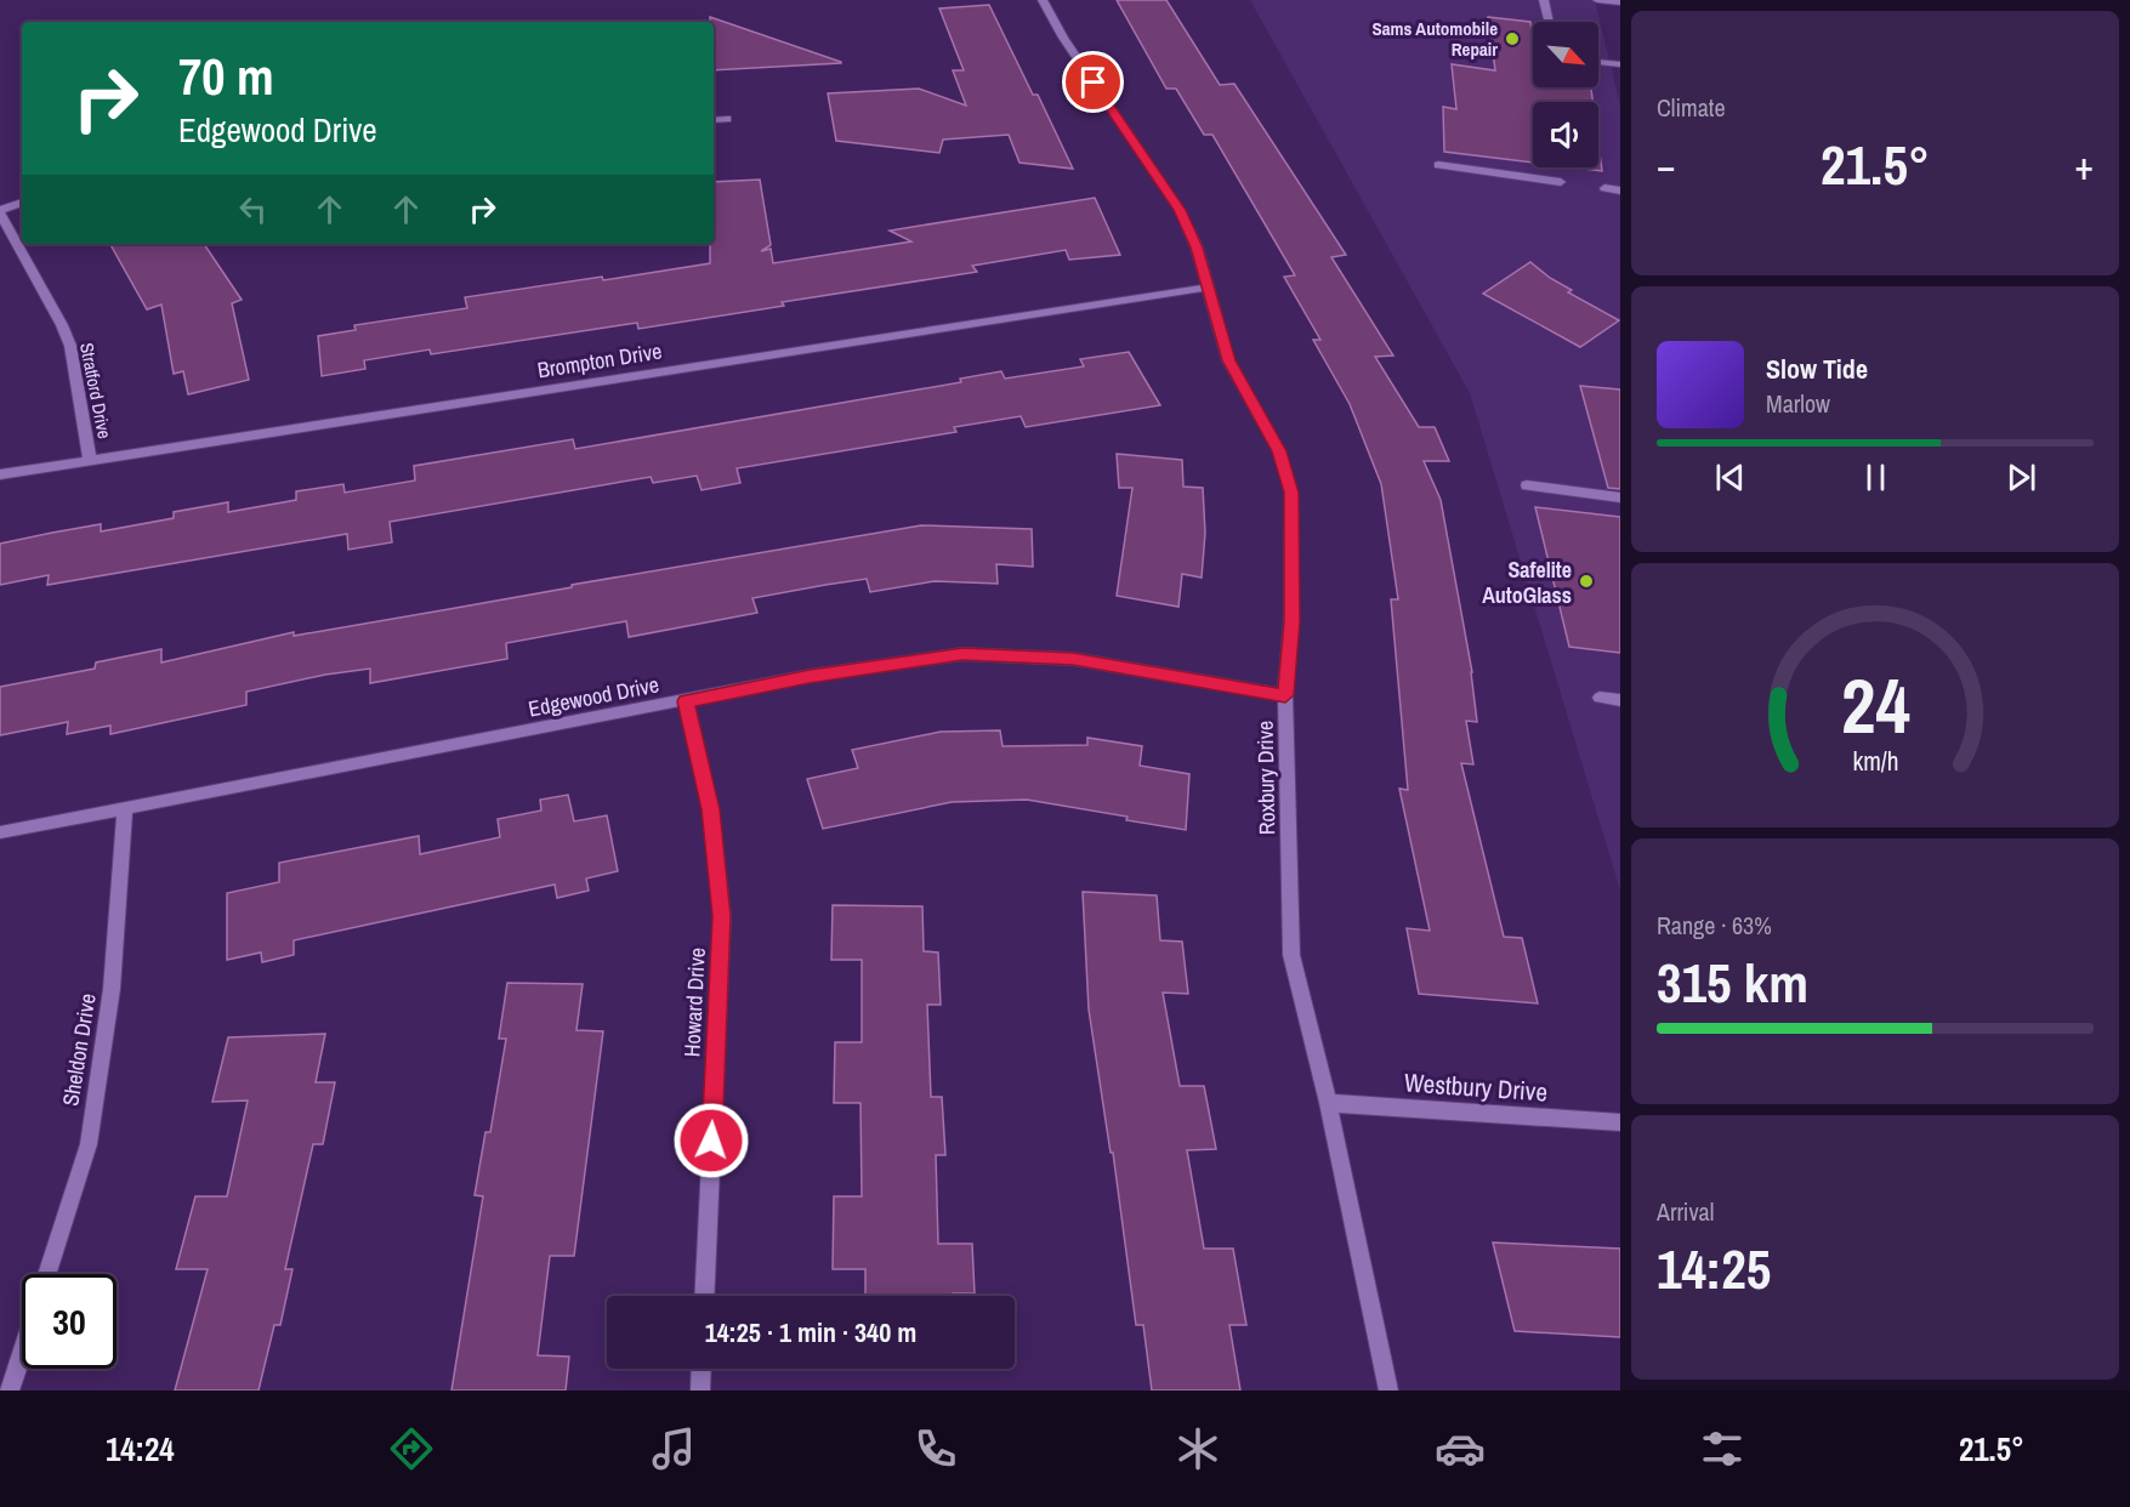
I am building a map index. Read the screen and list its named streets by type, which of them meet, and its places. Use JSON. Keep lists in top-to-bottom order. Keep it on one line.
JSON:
{"streets":{"street":["Brompton Drive","Stratford Drive","Edgewood Drive","Roxbury Drive","Howard Drive","Sheldon Drive","Westbury Drive"]},"crossings":[["Brompton Drive","Stratford Drive"],["Brompton Drive","Roxbury Drive"],["Edgewood Drive","Roxbury Drive"],["Edgewood Drive","Howard Drive"],["Edgewood Drive","Sheldon Drive"],["Roxbury Drive","Westbury Drive"]],"places":["Sams Automobile Repair","Safelite AutoGlass"],"north":"bottom right","page":{"tile":["Climate",["Range · 63%","315 km"],["Arrival","14:25"]],"turn":["70 m","Edgewood Drive"],"heat":["−","21.5°","+"],"song":["Slow Tide","Marlow"],"limit":"30","trip":"14:25 · 1 min · 340 m","tabs":["14:24","21.5°"],"gauge":["24","km/h"]}}
